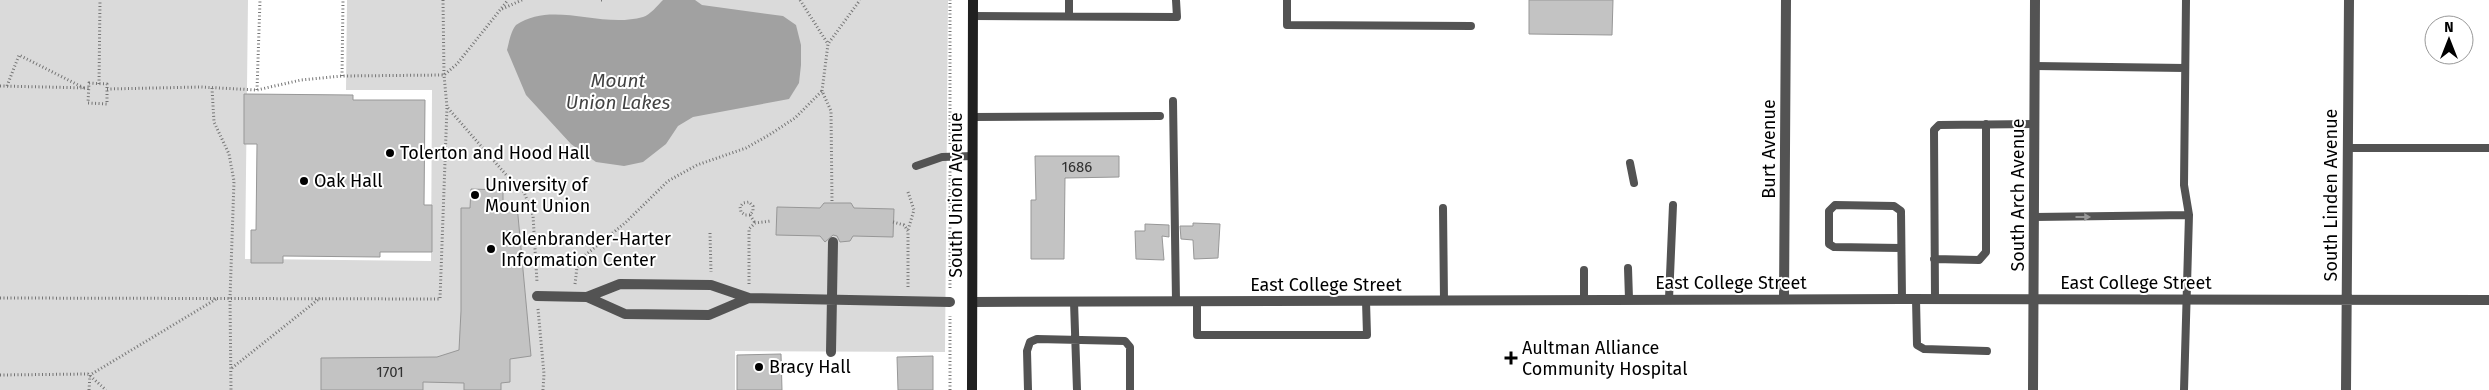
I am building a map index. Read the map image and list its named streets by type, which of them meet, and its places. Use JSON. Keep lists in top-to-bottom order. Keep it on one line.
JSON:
{"streets":{"main road":["South Union Avenue"],"street":["Burt Avenue","South Arch Avenue","South Linden Avenue","East College Street"]},"crossings":[["Burt Avenue","East College Street"],["South Union Avenue","East College Street"],["South Arch Avenue","East College Street"],["South Linden Avenue","East College Street"]],"water":["Mount Union Lakes"],"places":{"other":["Tolerton and Hood Hall","Oak Hall","University of Mount Union","Kolenbrander-Harter Information Center","Bracy Hall"],"health":["Aultman Alliance Community Hospital"]},"house_numbers":["1686","1701"],"north":"top"}
